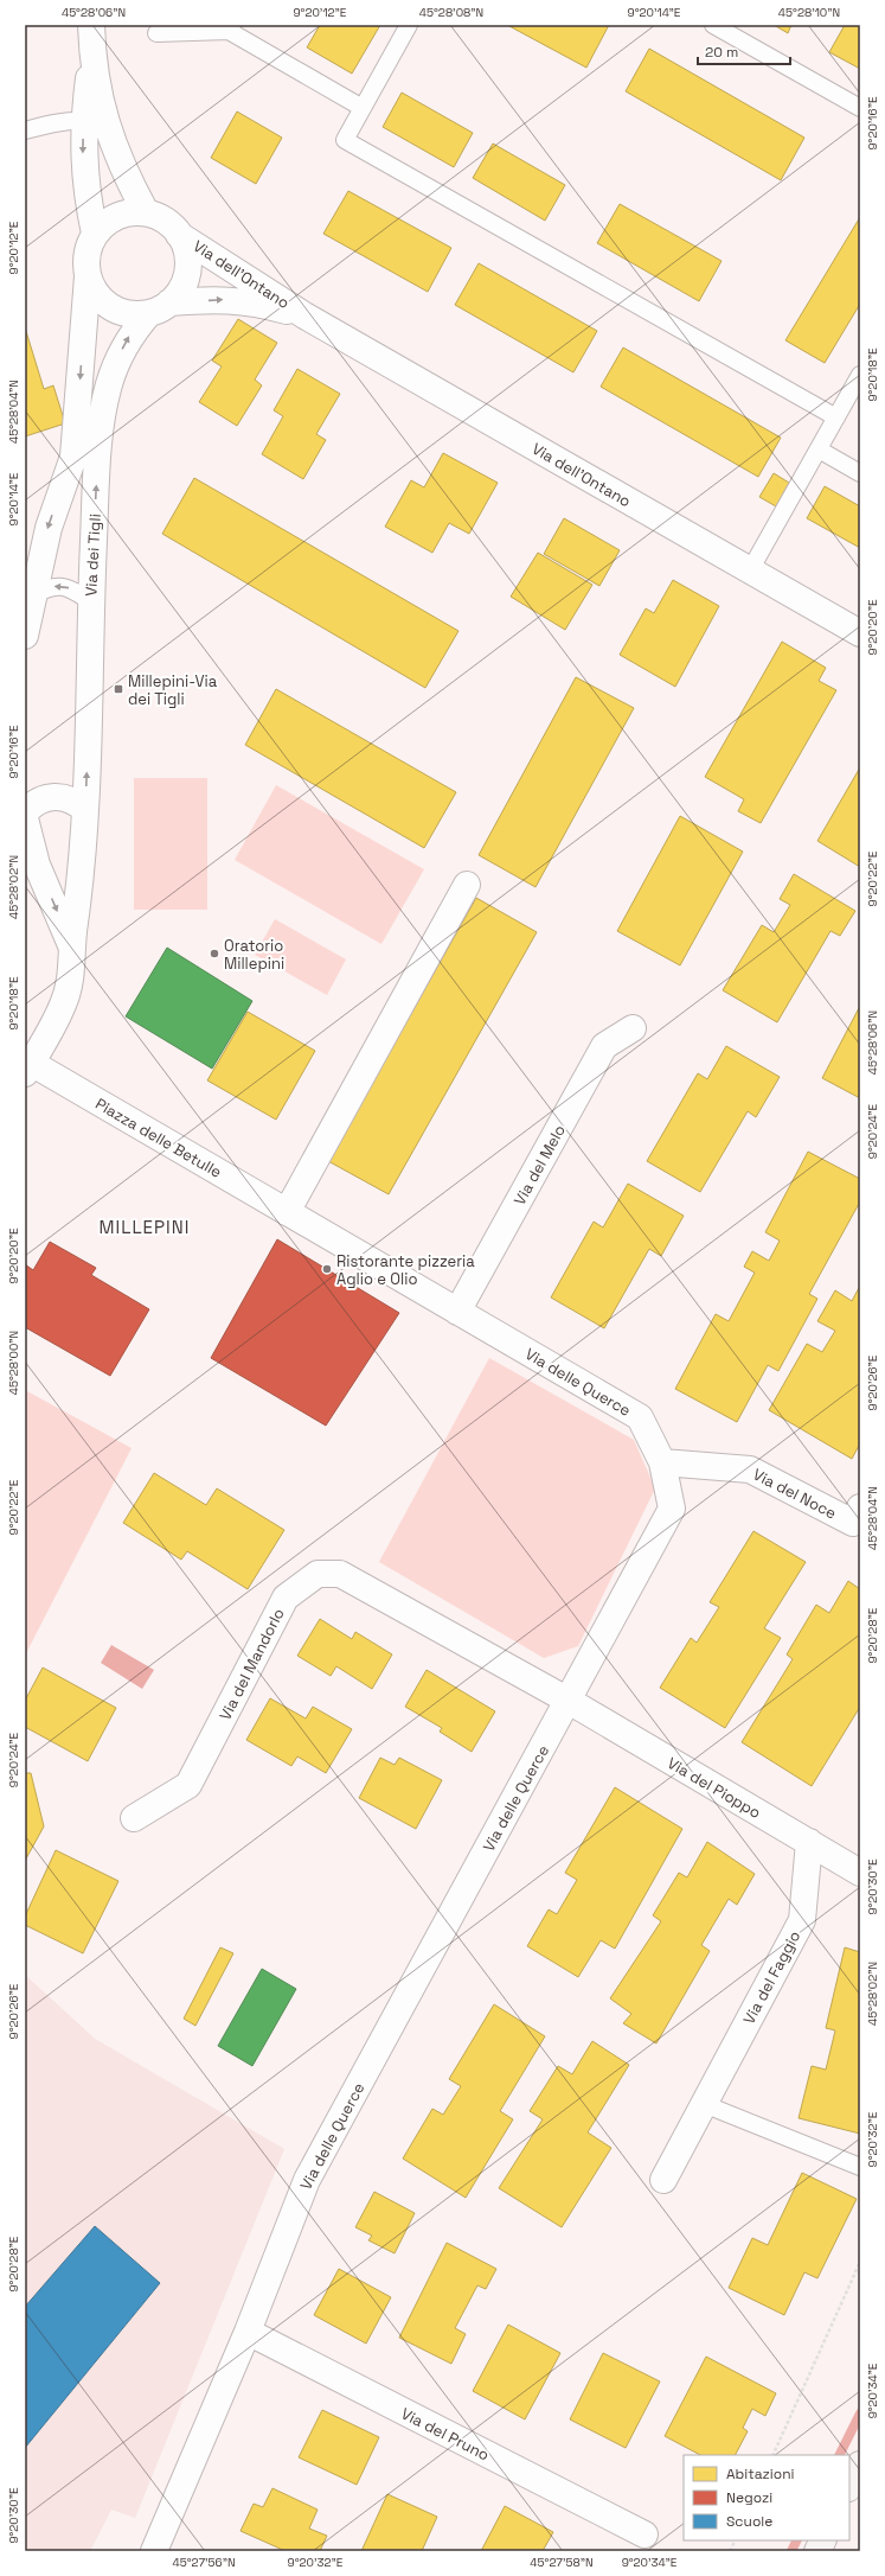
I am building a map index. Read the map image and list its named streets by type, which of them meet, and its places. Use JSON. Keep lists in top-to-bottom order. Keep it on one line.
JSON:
{"streets":{"street":["Via dell'Ontano","Via dei Tigli","Piazza delle Betulle","Via del Melo","Via delle Querce","Via del Noce","Via del Mandorlo","Via del Pioppo","Via del Faggio","Via del Pruno"]},"crossings":[["Via dell'Ontano","Via dei Tigli"],["Via dei Tigli","Piazza delle Betulle"],["Piazza delle Betulle","Via delle Querce"],["Via del Melo","Via delle Querce"],["Via delle Querce","Via del Noce"],["Via delle Querce","Via del Mandorlo"],["Via delle Querce","Via del Pioppo"],["Via delle Querce","Via del Pruno"],["Via del Mandorlo","Via del Pioppo"],["Via del Pioppo","Via del Faggio"]],"districts":["MILLEPINI"],"places":{"transit":["Millepini-Via dei Tigli"],"other":["Oratorio Millepini","Ristorante pizzeria Aglio e Olio"]},"legend":["Abitazioni","Negozi","Scuole"],"scale_bar":"20 m","coordinates":["45°28'06\"N","9°20'12\"E","45°28'08\"N","9°20'14\"E","45°28'10\"N","9°20'16\"E","9°20'18\"E","45°28'04\"N","9°20'20\"E","9°20'22\"E","45°28'02\"N","9°20'24\"E","45°28'00\"N","9°20'26\"E","9°20'28\"E","9°20'30\"E","9°20'32\"E","9°20'34\"E","45°27'56\"N","45°27'58\"N"]}
